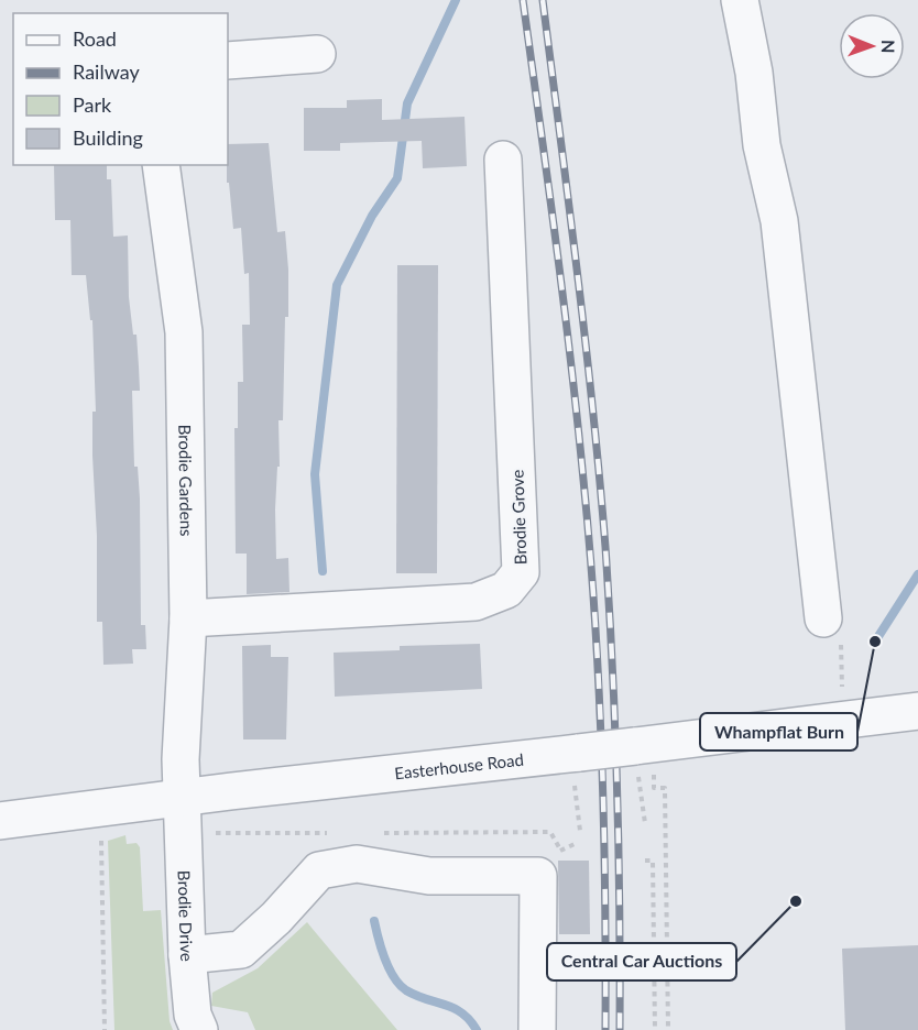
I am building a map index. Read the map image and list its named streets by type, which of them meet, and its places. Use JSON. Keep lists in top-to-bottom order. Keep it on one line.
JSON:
{"streets":{"street":["Brodie Gardens","Brodie Grove","Easterhouse Road","Brodie Drive"]},"crossings":[["Brodie Gardens","Brodie Grove"],["Brodie Gardens","Easterhouse Road"],["Brodie Gardens","Brodie Drive"],["Easterhouse Road","Brodie Drive"]],"places":["Whampflat Burn","Central Car Auctions"],"legend":["Road","Railway","Park","Building"],"north":"right"}
